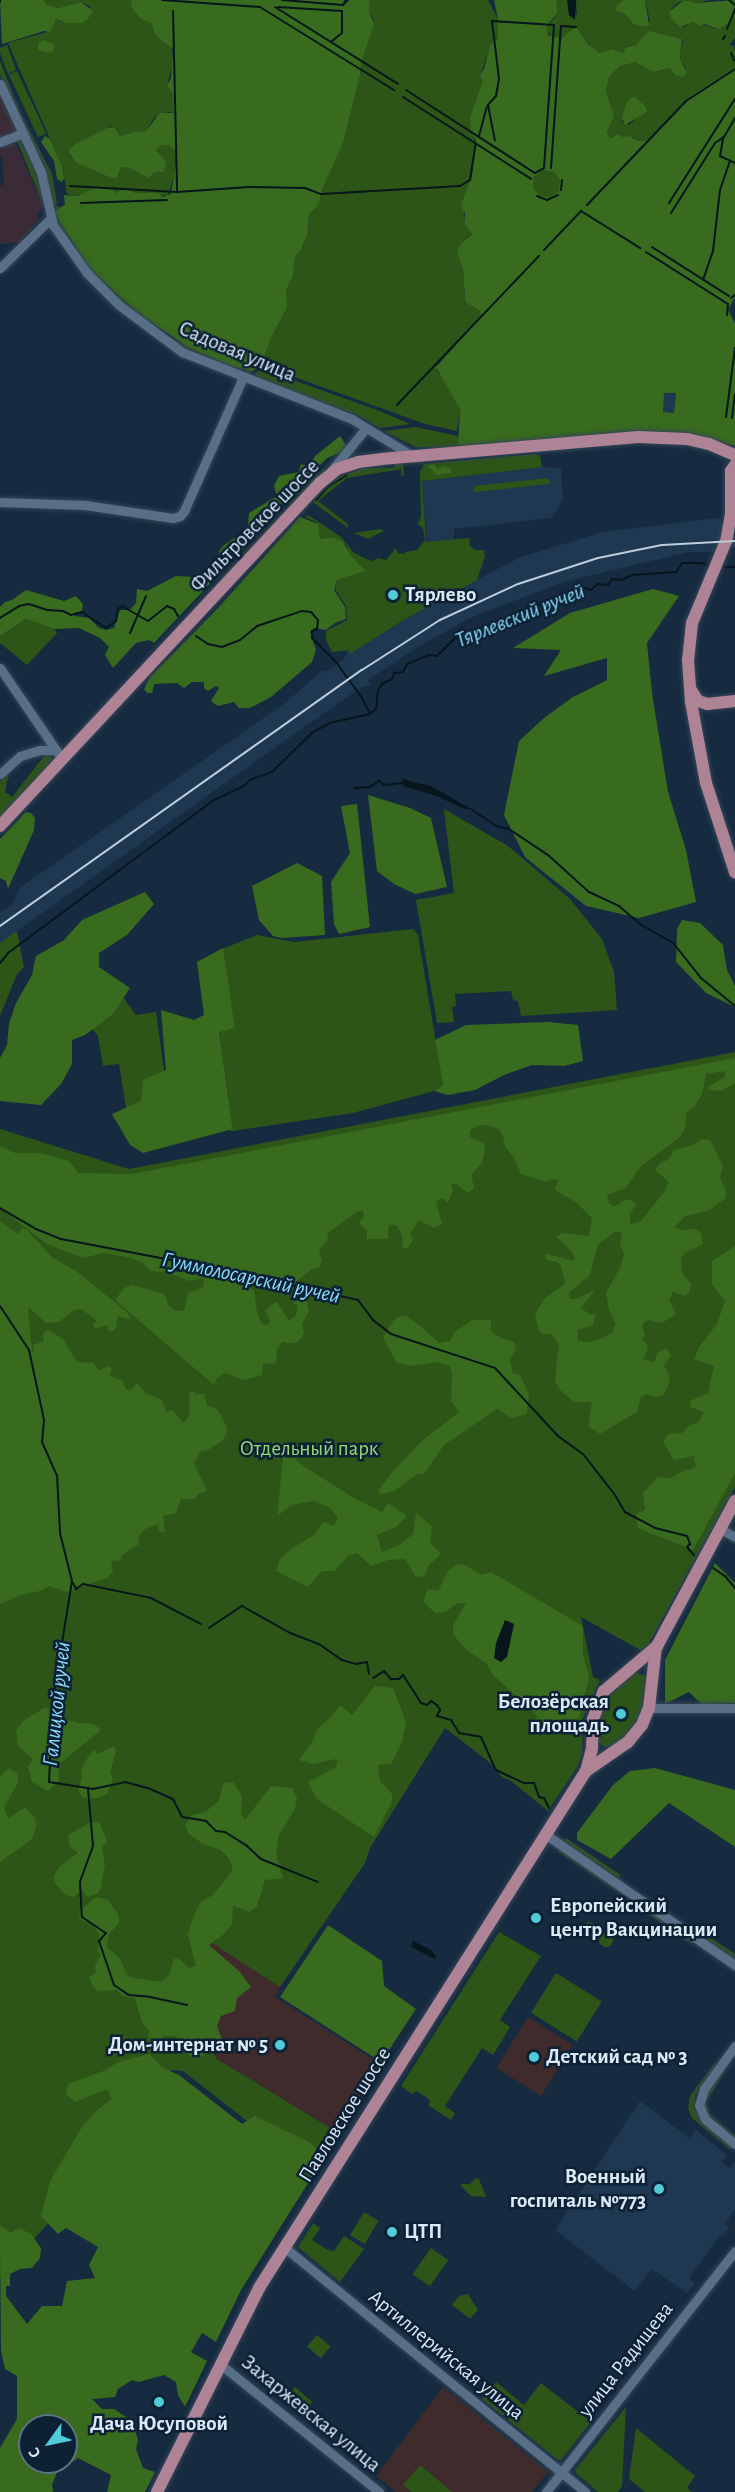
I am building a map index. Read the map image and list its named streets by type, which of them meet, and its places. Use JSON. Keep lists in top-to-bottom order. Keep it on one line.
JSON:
{"streets":{"main road":["Фильтровское шоссе","Павловское шоссе"],"street":["Садовая улица","Артиллерийская улица","улица Радищева","Захаржевская улица"]},"crossings":[["Садовая улица","Фильтровское шоссе"],["Павловское шоссе","Артиллерийская улица"],["Павловское шоссе","Захаржевская улица"],["Артиллерийская улица","улица Радищева"]],"water":["Тярлевский ручей","Гуммолосарский ручей","Галицкой ручей"],"parks":["Отдельный парк"],"places":["Тярлево","Белозёрская площадь","Европейский центр Вакцинации","Дом-интернат № 5","Детский сад № 3","Военный госпиталь №773","ЦТП","Дача Юсуповой"],"north":"bottom left"}
